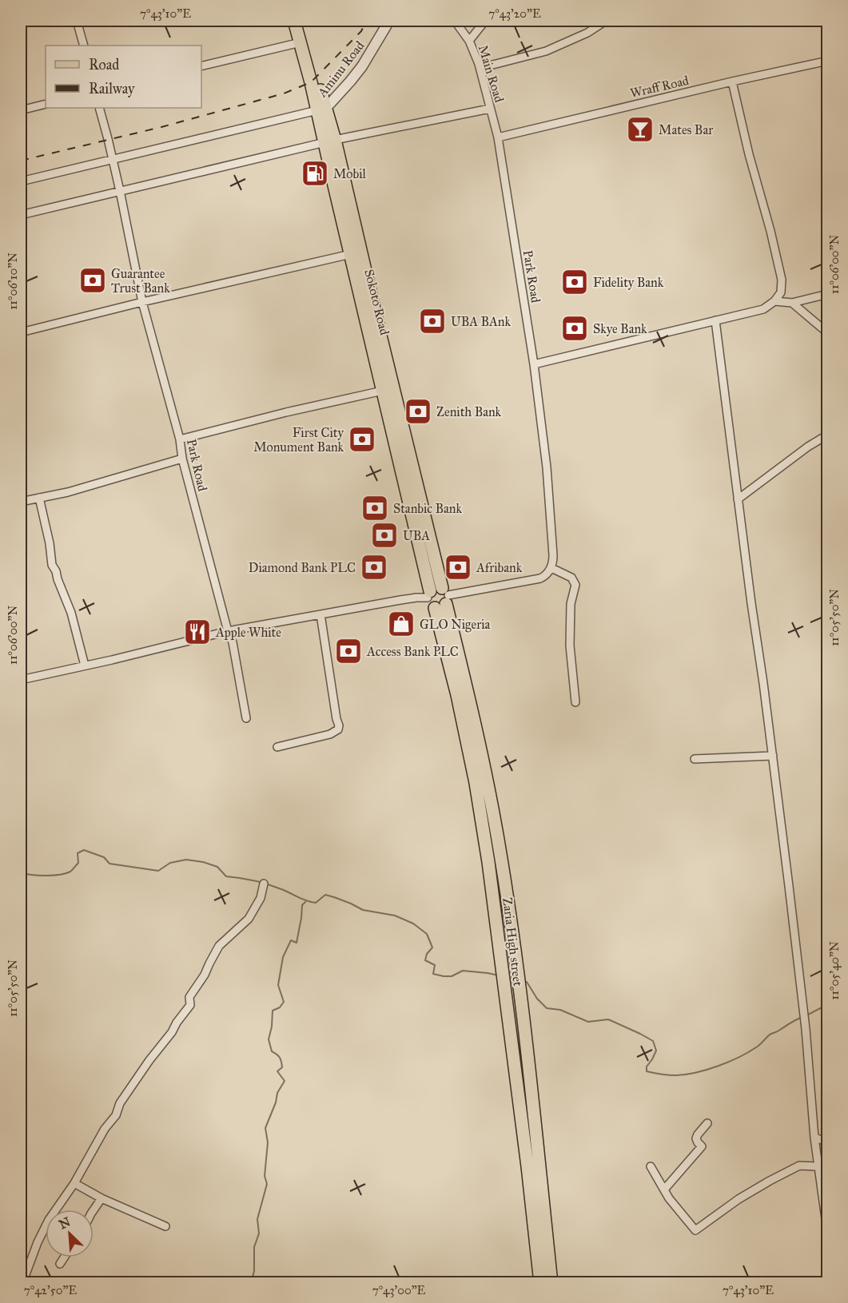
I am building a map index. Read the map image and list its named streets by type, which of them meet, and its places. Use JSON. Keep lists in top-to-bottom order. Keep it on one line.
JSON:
{"streets":{"main road":["Sokoto Road","Zaria High street"],"street":["Aminu Road","Main Road","Wraff Road","Park Road"]},"crossings":[["Aminu Road","Sokoto Road"],["Main Road","Wraff Road"],["Main Road","Park Road"],["Wraff Road","Park Road"],["Sokoto Road","Zaria High street"]],"places":{"bar":["Mates Bar"],"fuel station":["Mobil"],"bank":["Guarantee Trust Bank","Fidelity Bank","UBA BAnk","Skye Bank","Zenith Bank","First City Monument Bank","Stanbic Bank","UBA","Diamond Bank PLC","Afribank","Access Bank PLC"],"shop":["GLO Nigeria"],"restaurant":["Apple White"]},"legend":["Road","Railway"],"north":"top left","coordinates":["7°43'10\"E","7°43'20\"E","11°06'00\"N","11°06'10\"N","11°05'50\"N","11°05'40\"N","7°42'50\"E","7°43'00\"E"]}
